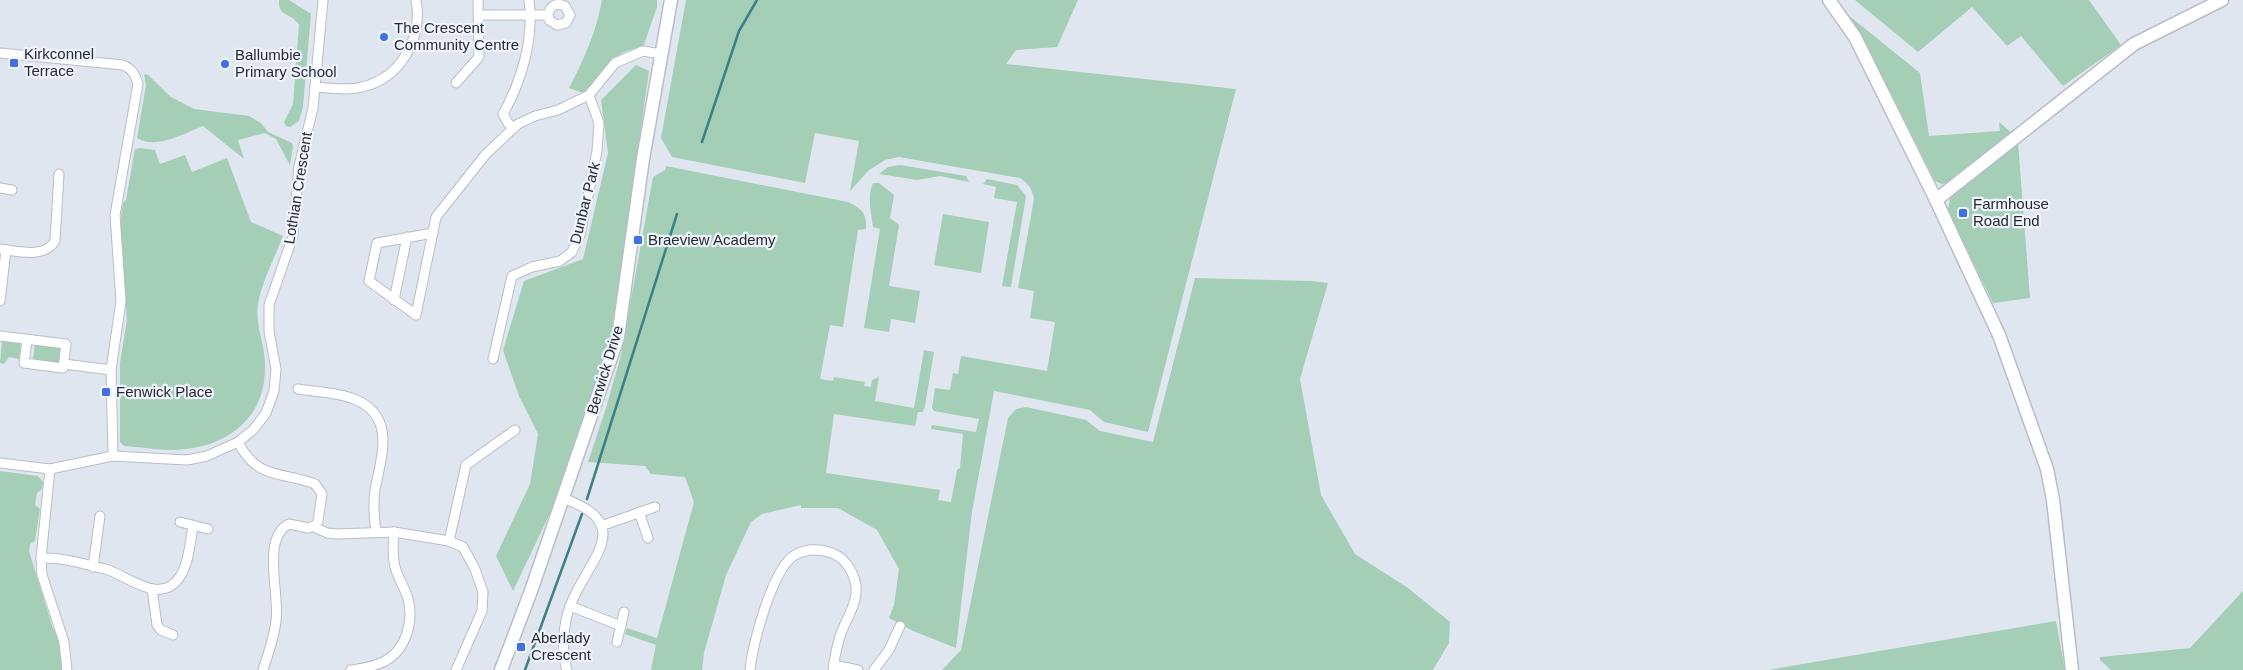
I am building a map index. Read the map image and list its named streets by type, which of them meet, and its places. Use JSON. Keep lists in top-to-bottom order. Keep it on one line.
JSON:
{"streets":{"street":["Lothian Crescent","Dunbar Park","Berwick Drive"]},"places":{"other":["The Crescent Community Centre","Ballumbie Primary School"],"transit":["Kirkconnel Terrace","Farmhouse Road End","Braeview Academy","Fenwick Place","Aberlady Crescent"]}}
